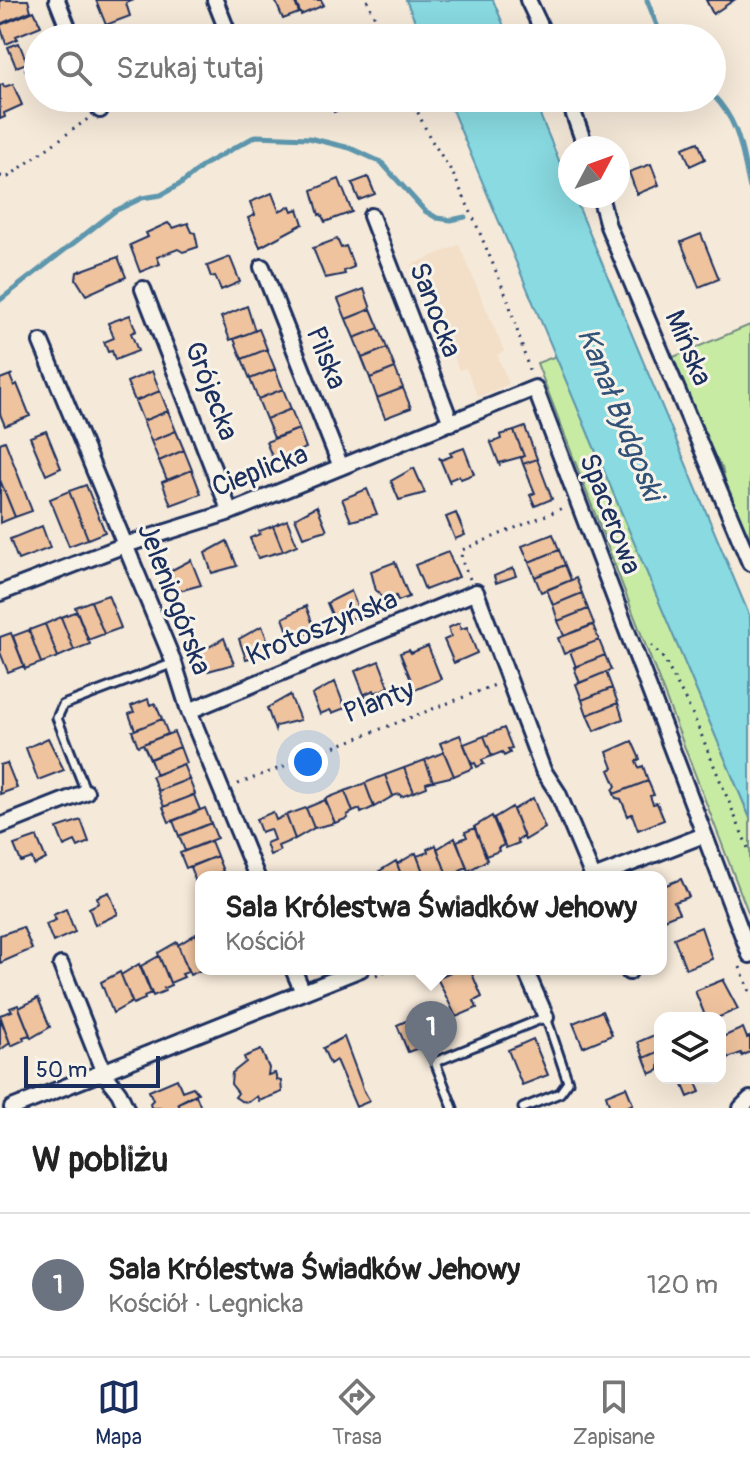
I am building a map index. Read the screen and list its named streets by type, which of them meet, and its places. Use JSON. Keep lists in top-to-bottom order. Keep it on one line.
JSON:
{"streets":{"street":["Sanocka","Mińska","Pilska","Grójecka","Cieplicka","Spacerowa","Jeleniogórska","Krotoszyńska"],"path":["Planty"]},"crossings":[["Sanocka","Cieplicka"],["Pilska","Cieplicka"],["Grójecka","Cieplicka"],["Cieplicka","Spacerowa"],["Cieplicka","Jeleniogórska"],["Jeleniogórska","Krotoszyńska"],["Jeleniogórska","Planty"]],"water":["Kanał Bydgoski"],"scale_bar":"50 m","north":"top right","page":{"search":"Szukaj tutaj","popup":["Sala Królestwa Świadków Jehowy","Kościół"],"pins":"1","scale":"50 m","heading":"W pobliżu","list":[{"mark":"1","name":"Sala Królestwa Świadków Jehowy","note":"Kościół · Legnicka","value":"120 m"}],"nav":["Mapa","Trasa","Zapisane"]}}
